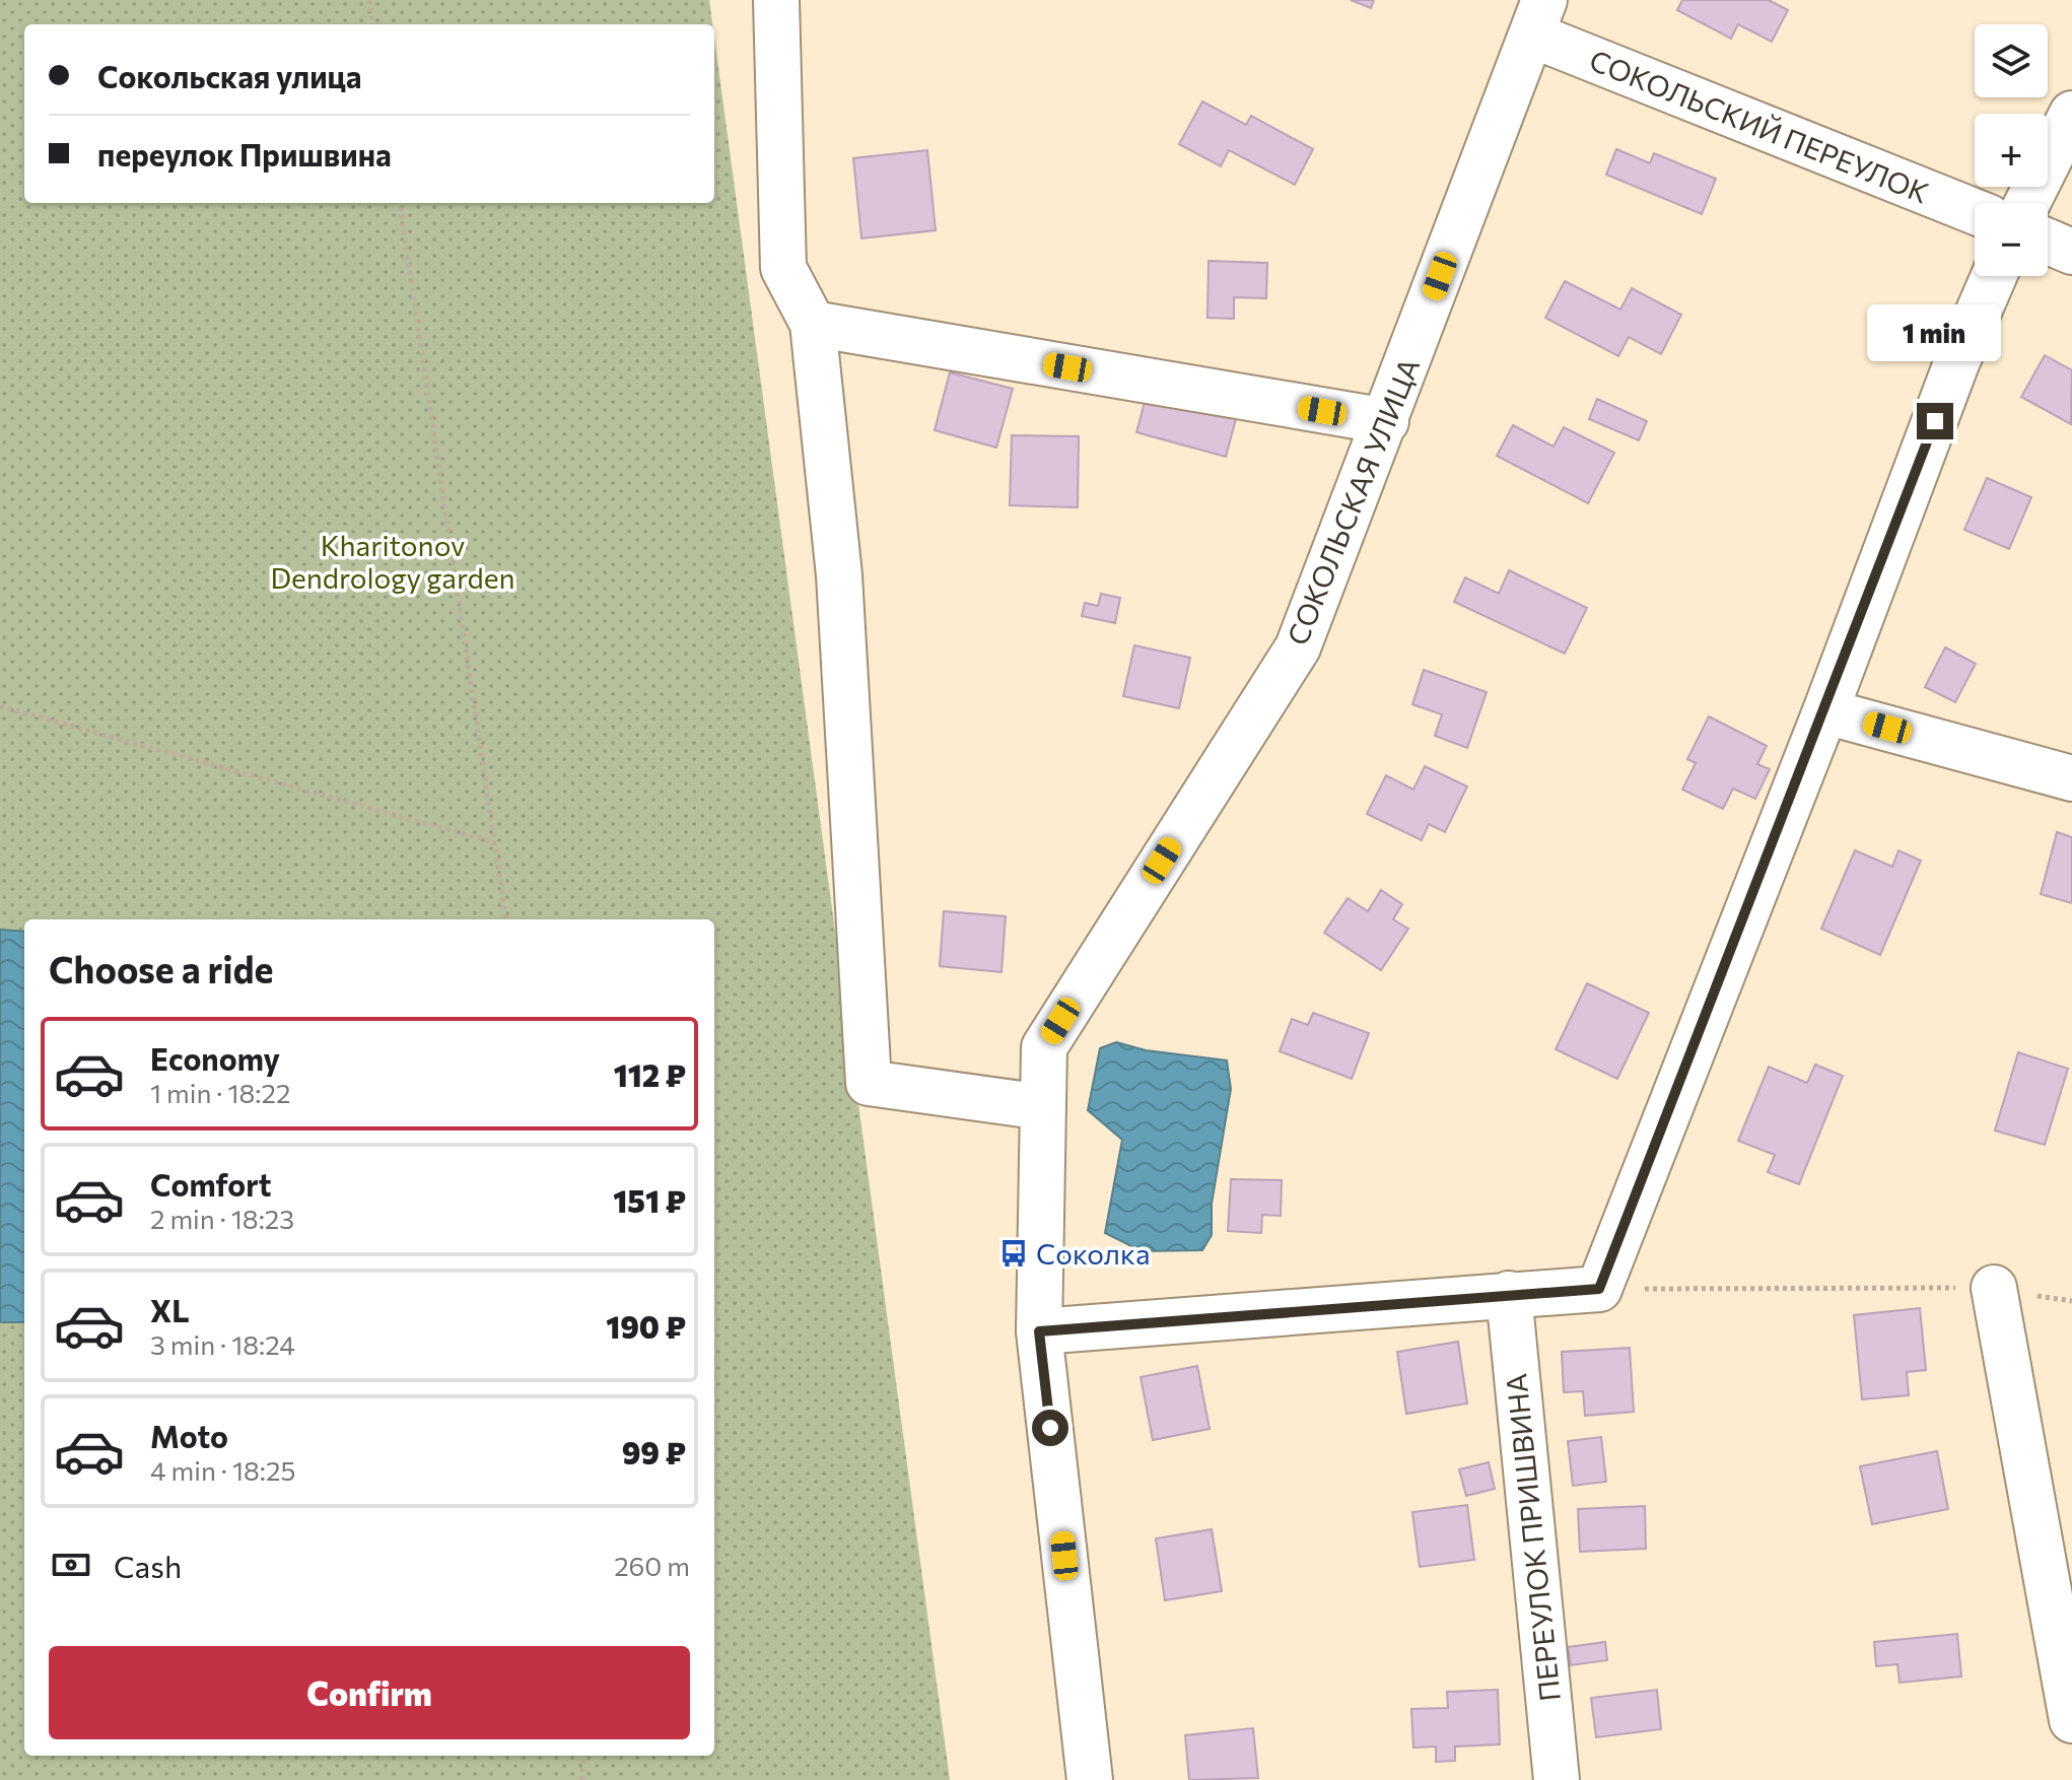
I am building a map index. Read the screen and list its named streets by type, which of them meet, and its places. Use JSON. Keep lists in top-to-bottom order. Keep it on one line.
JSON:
{"streets":{"street":["СОКОЛЬСКИЙ ПЕРЕУЛОК","СОКОЛЬСКАЯ УЛИЦА","ПЕРЕУЛОК ПРИШВИНА"]},"crossings":[["СОКОЛЬСКИЙ ПЕРЕУЛОК","СОКОЛЬСКАЯ УЛИЦА"]],"parks":["Kharitonov Dendrology garden"],"places":{"bus stop":["Соколка"]},"page":{"map_buttons":["+","−"],"banner":["Сокольская улица","переулок Пришвина"],"bubble":"1 min","heading":"Choose a ride","list":[{"name":"Economy","note":"1 min · 18:22","value":"112 ₽"},{"name":"Comfort","note":"2 min · 18:23","value":"151 ₽"},{"name":"XL","note":"3 min · 18:24","value":"190 ₽"},{"name":"Moto","note":"4 min · 18:25","value":"99 ₽"}],"pay":["Cash","260 m"],"buttons":"Confirm"}}
